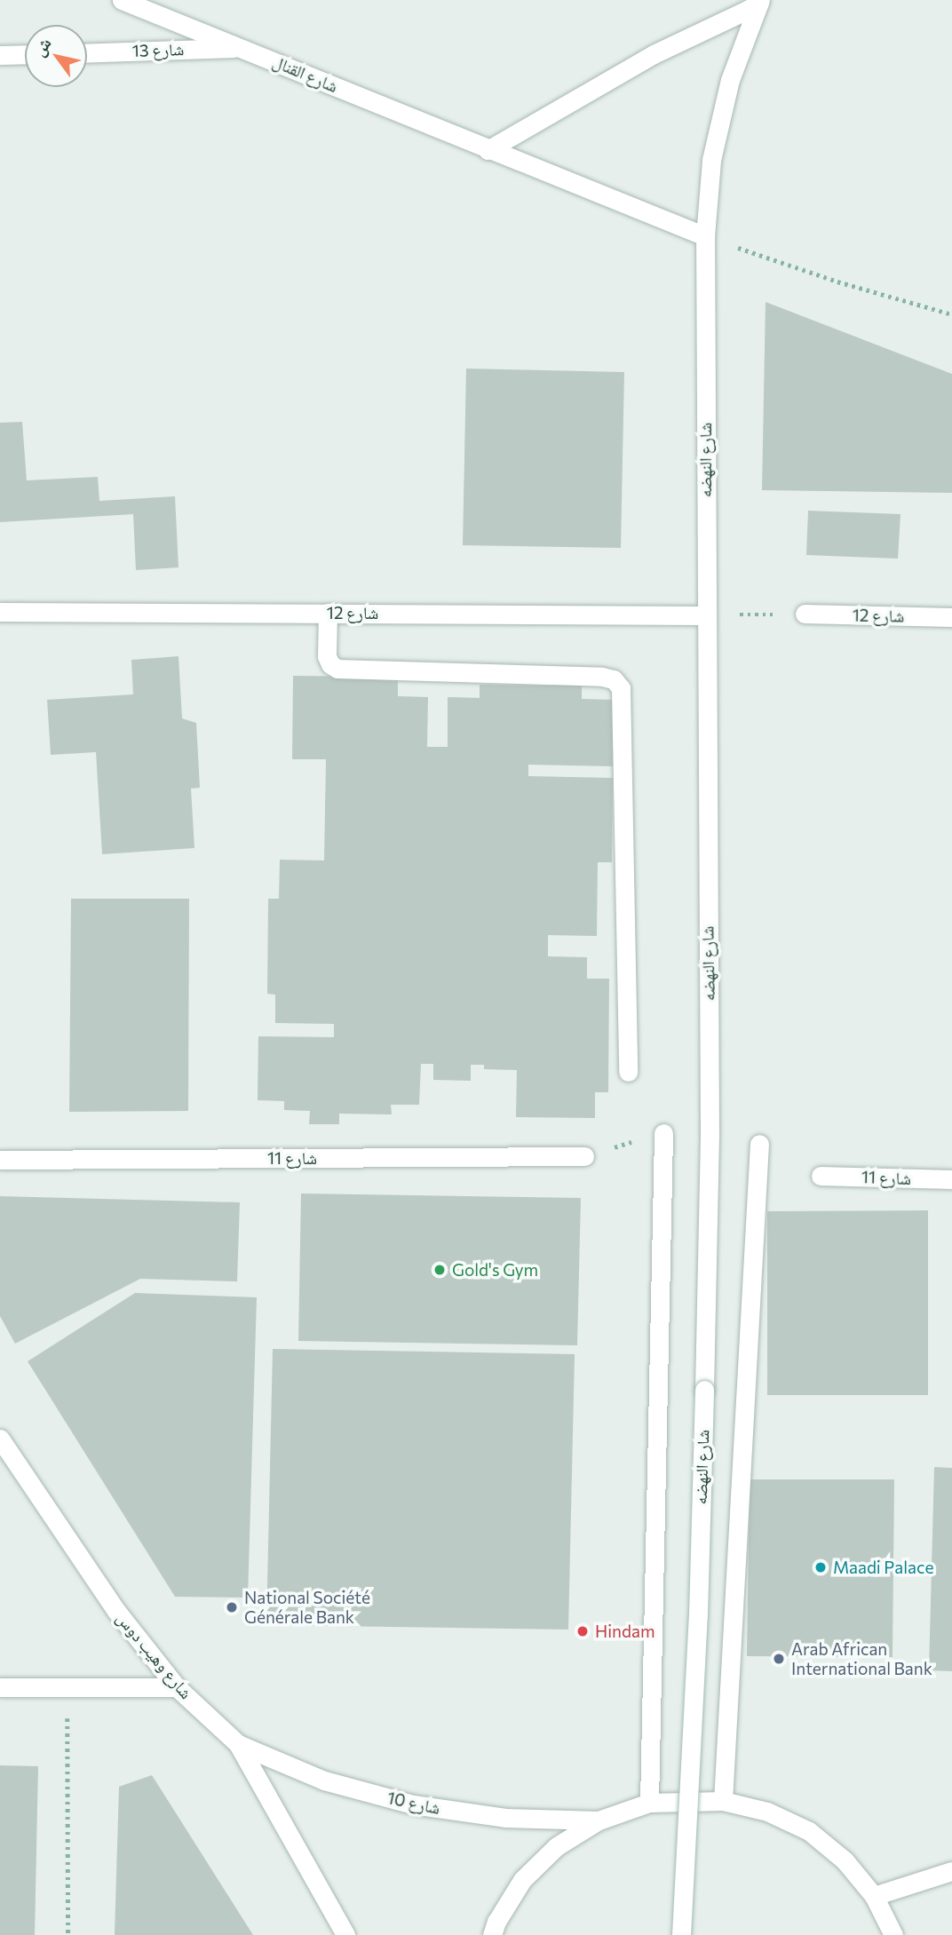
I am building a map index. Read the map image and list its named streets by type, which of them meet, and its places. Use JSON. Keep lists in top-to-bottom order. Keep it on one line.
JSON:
{"streets":{"street":["شارع 13","شارع القنال","شارع النهضه","شارع 12","شارع 11","شارع وهيب دوس","شارع 10"]},"crossings":[["شارع 13","شارع القنال"],["شارع القنال","شارع النهضه"],["شارع النهضه","شارع 12"],["شارع وهيب دوس","شارع 10"]],"places":["Gold's Gym","Maadi Palace","National Société Générale Bank","Hindam","Arab African International Bank"],"north":"top left"}
